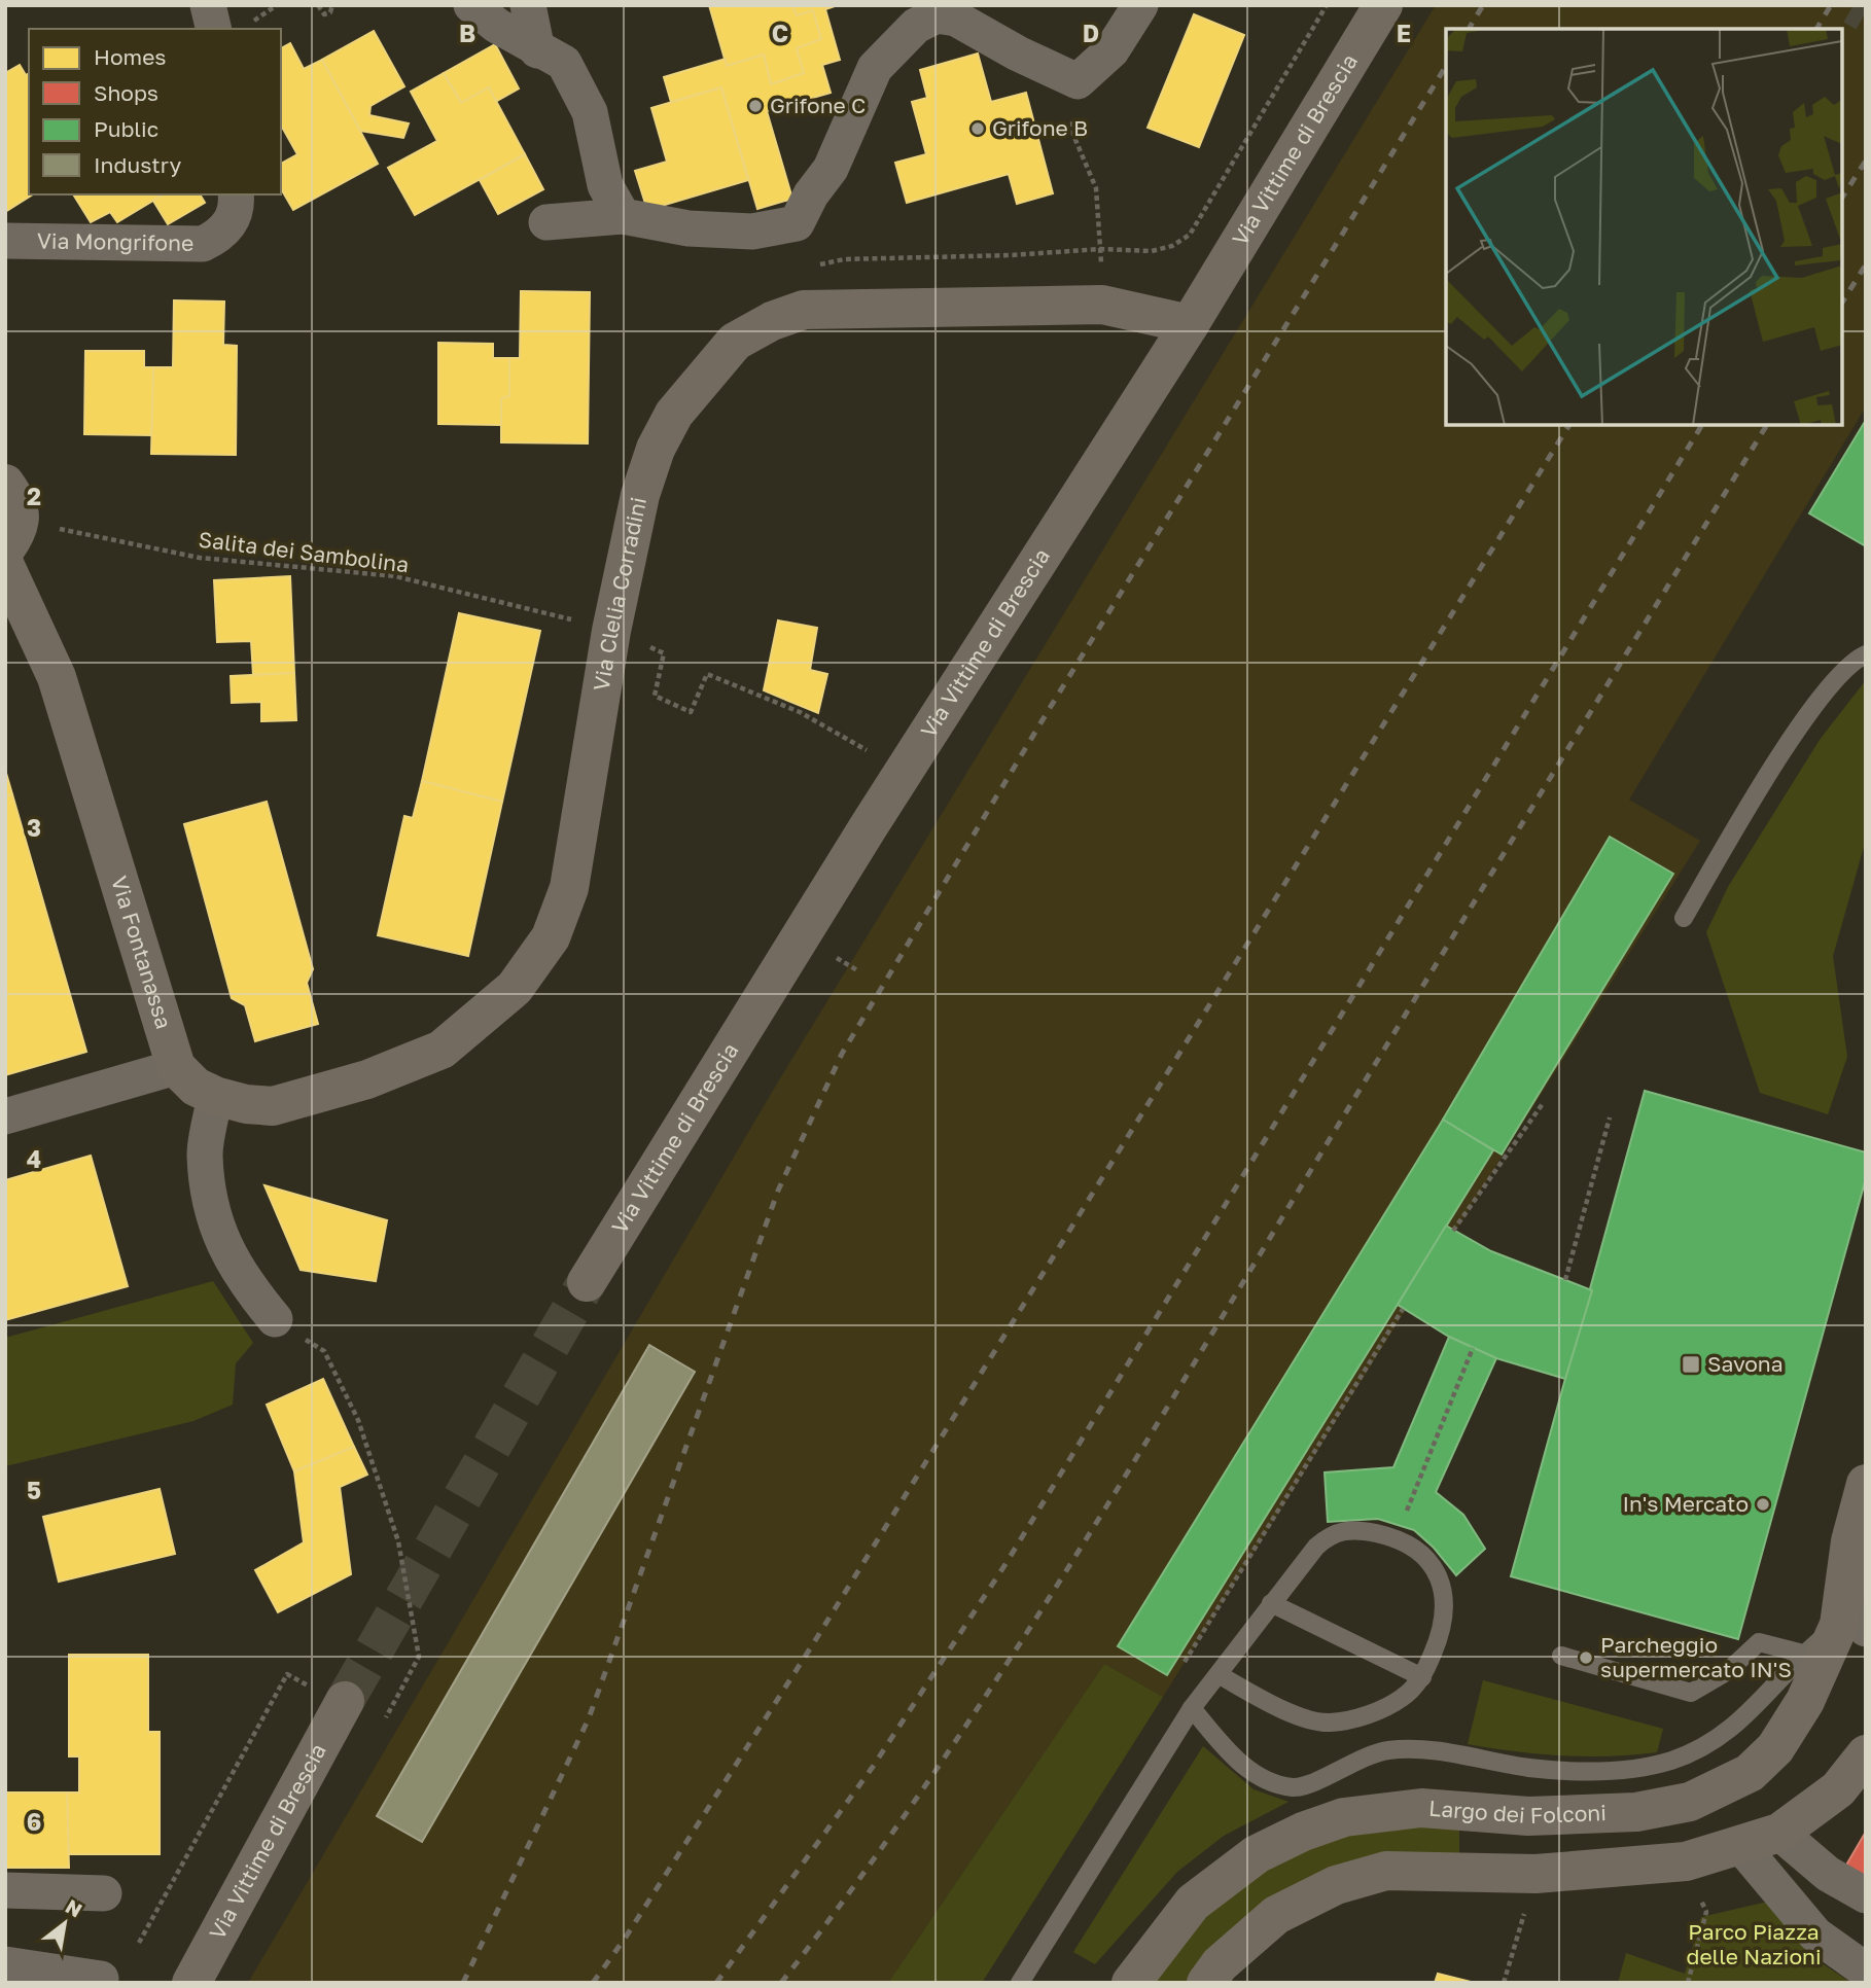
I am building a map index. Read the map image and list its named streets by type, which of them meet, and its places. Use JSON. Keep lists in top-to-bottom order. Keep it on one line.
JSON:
{"streets":{"street":["Via Vittime di Brescia","Via Mongrifone","Via Clelia Corradini","Via Fontanassa","Largo dei Folconi"],"path":["Salita dei Sambolina"]},"crossings":[["Via Vittime di Brescia","Via Clelia Corradini"],["Salita dei Sambolina","Via Fontanassa"]],"parks":["Parco Piazza delle Nazioni"],"places":{"other":["Grifone C","Grifone B","In's Mercato","Parcheggio supermercato IN'S"],"transit":["Savona"]},"legend":["Homes","Shops","Public","Industry"],"north":"top right","grid":{"columns":["B","C","D","E"],"rows":["2","3","4","5","6"]}}
